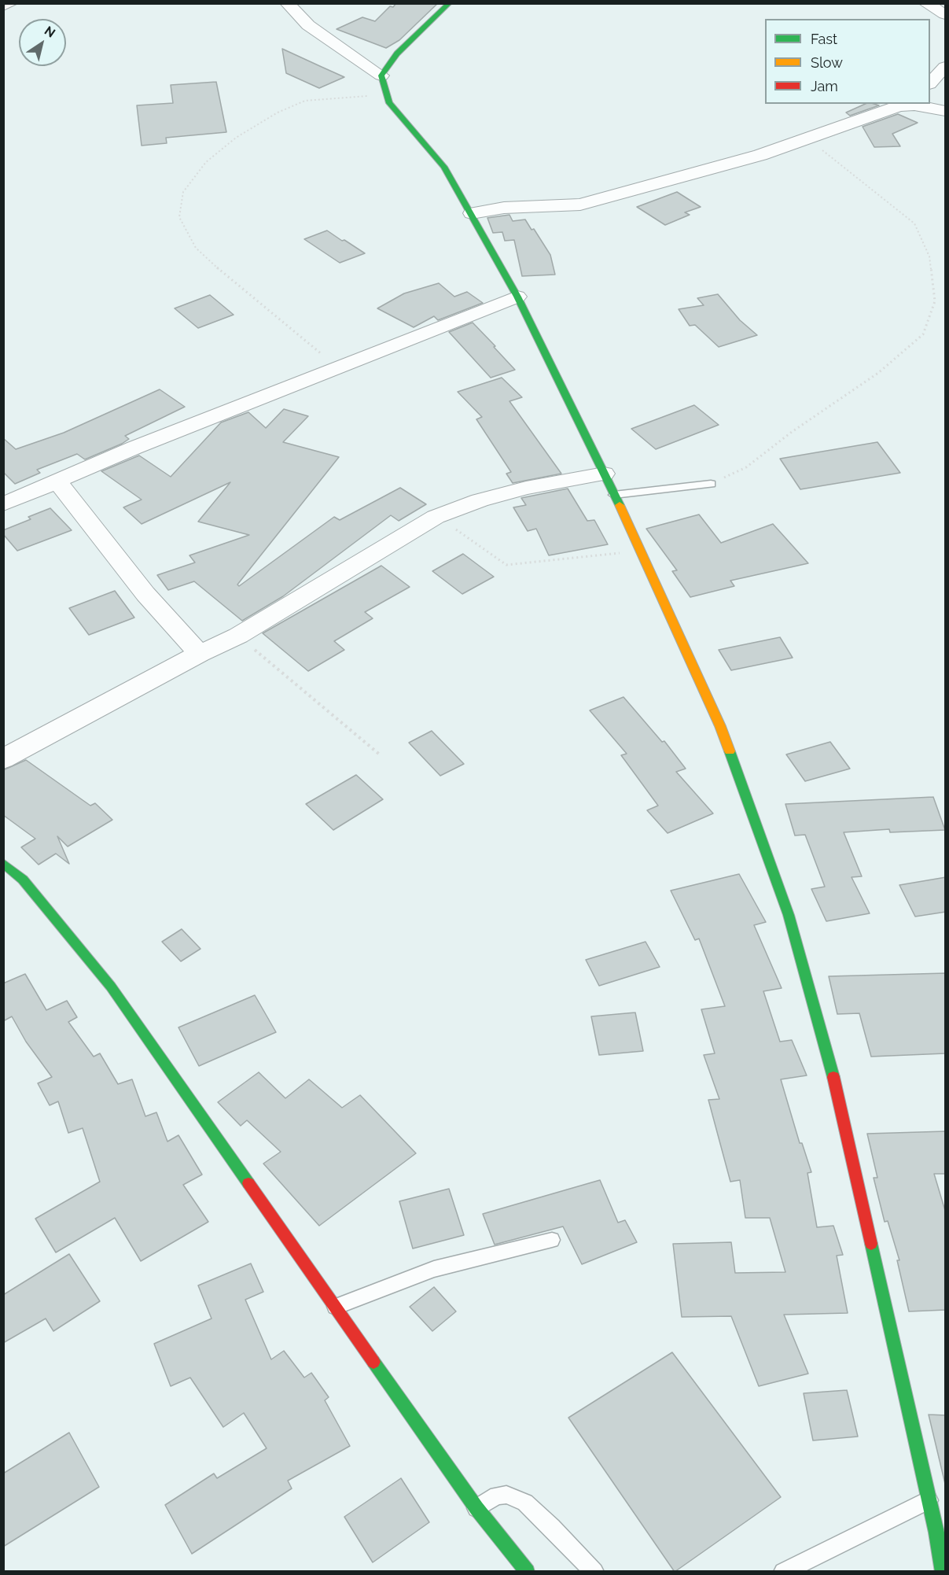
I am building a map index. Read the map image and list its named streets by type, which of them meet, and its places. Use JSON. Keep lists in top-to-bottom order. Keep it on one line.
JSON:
{"legend":["Fast","Slow","Jam"],"north":"top right"}
